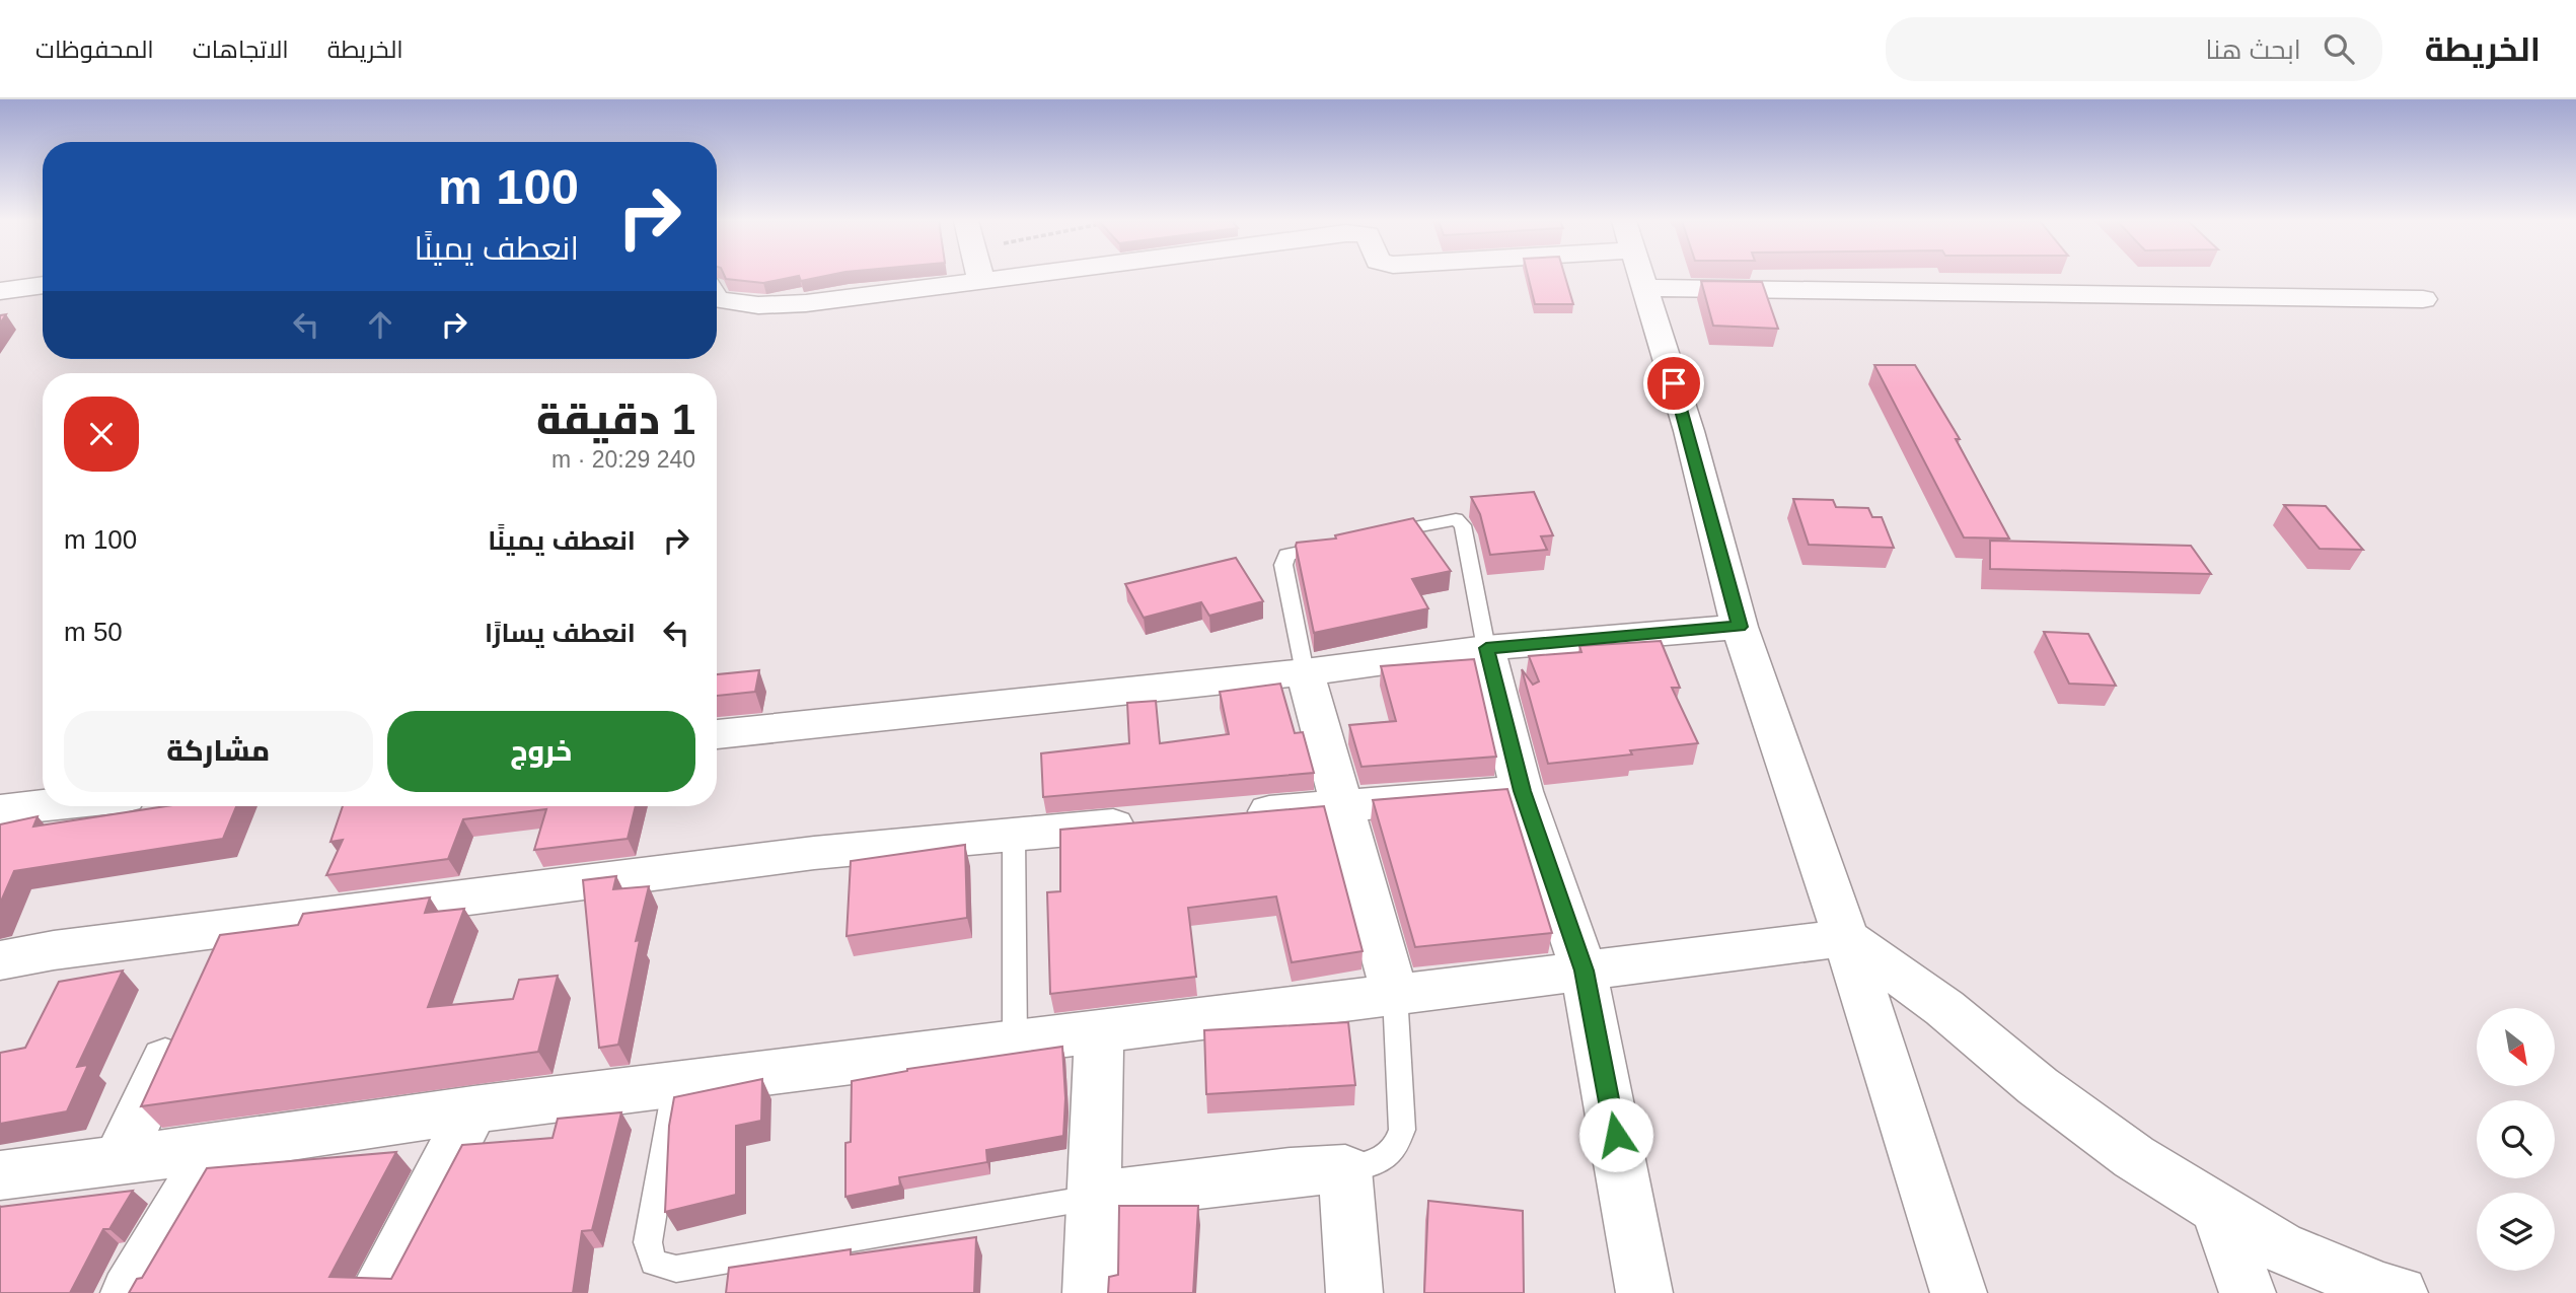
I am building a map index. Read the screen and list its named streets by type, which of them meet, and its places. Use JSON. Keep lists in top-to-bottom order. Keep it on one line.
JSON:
{"north":"bottom right","page":{"header":"الخريطة","search":"ابحث هنا","nav":["الخريطة","الاتجاهات","المحفوظات"],"turn":["100 m","انعطف يمينًا"],"heading":["1 دقيقة","240 m · 20:29"],"list":[{"name":"انعطف يمينًا","value":"100 m"},{"name":"انعطف يسارًا","value":"50 m"}],"buttons":["خروج","مشاركة"]}}
